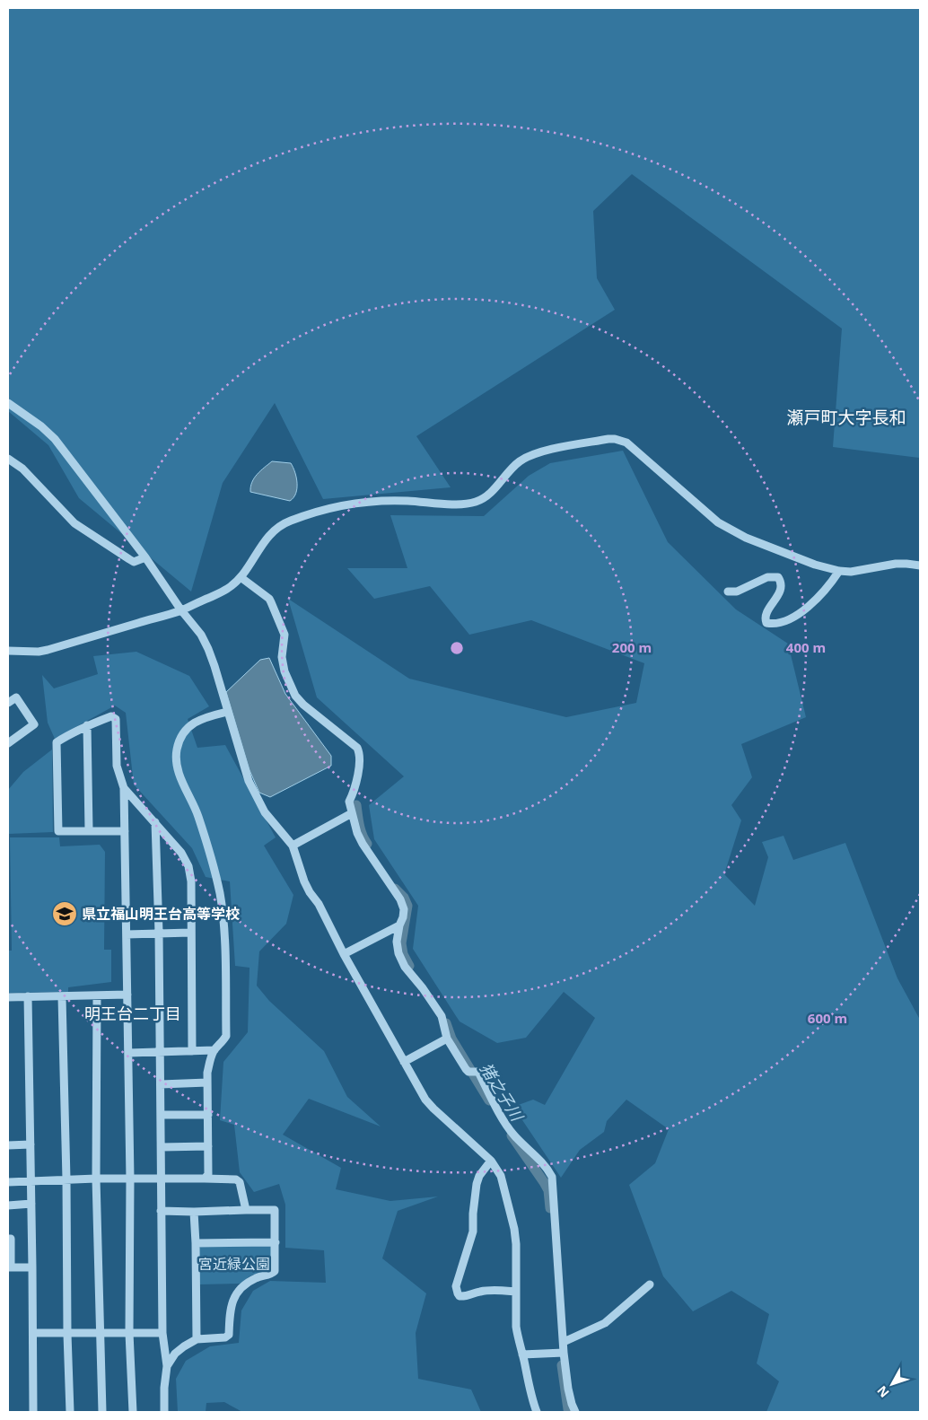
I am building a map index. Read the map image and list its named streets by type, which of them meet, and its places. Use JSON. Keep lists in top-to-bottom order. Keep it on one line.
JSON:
{"districts":["瀬戸町大字長和","明王台二丁目"],"water":["猪之子川"],"parks":["宮近緑公園"],"places":{"school or university":["県立福山明王台高等学校"]},"north":"bottom left","rings":["200 m","400 m","600 m"]}
